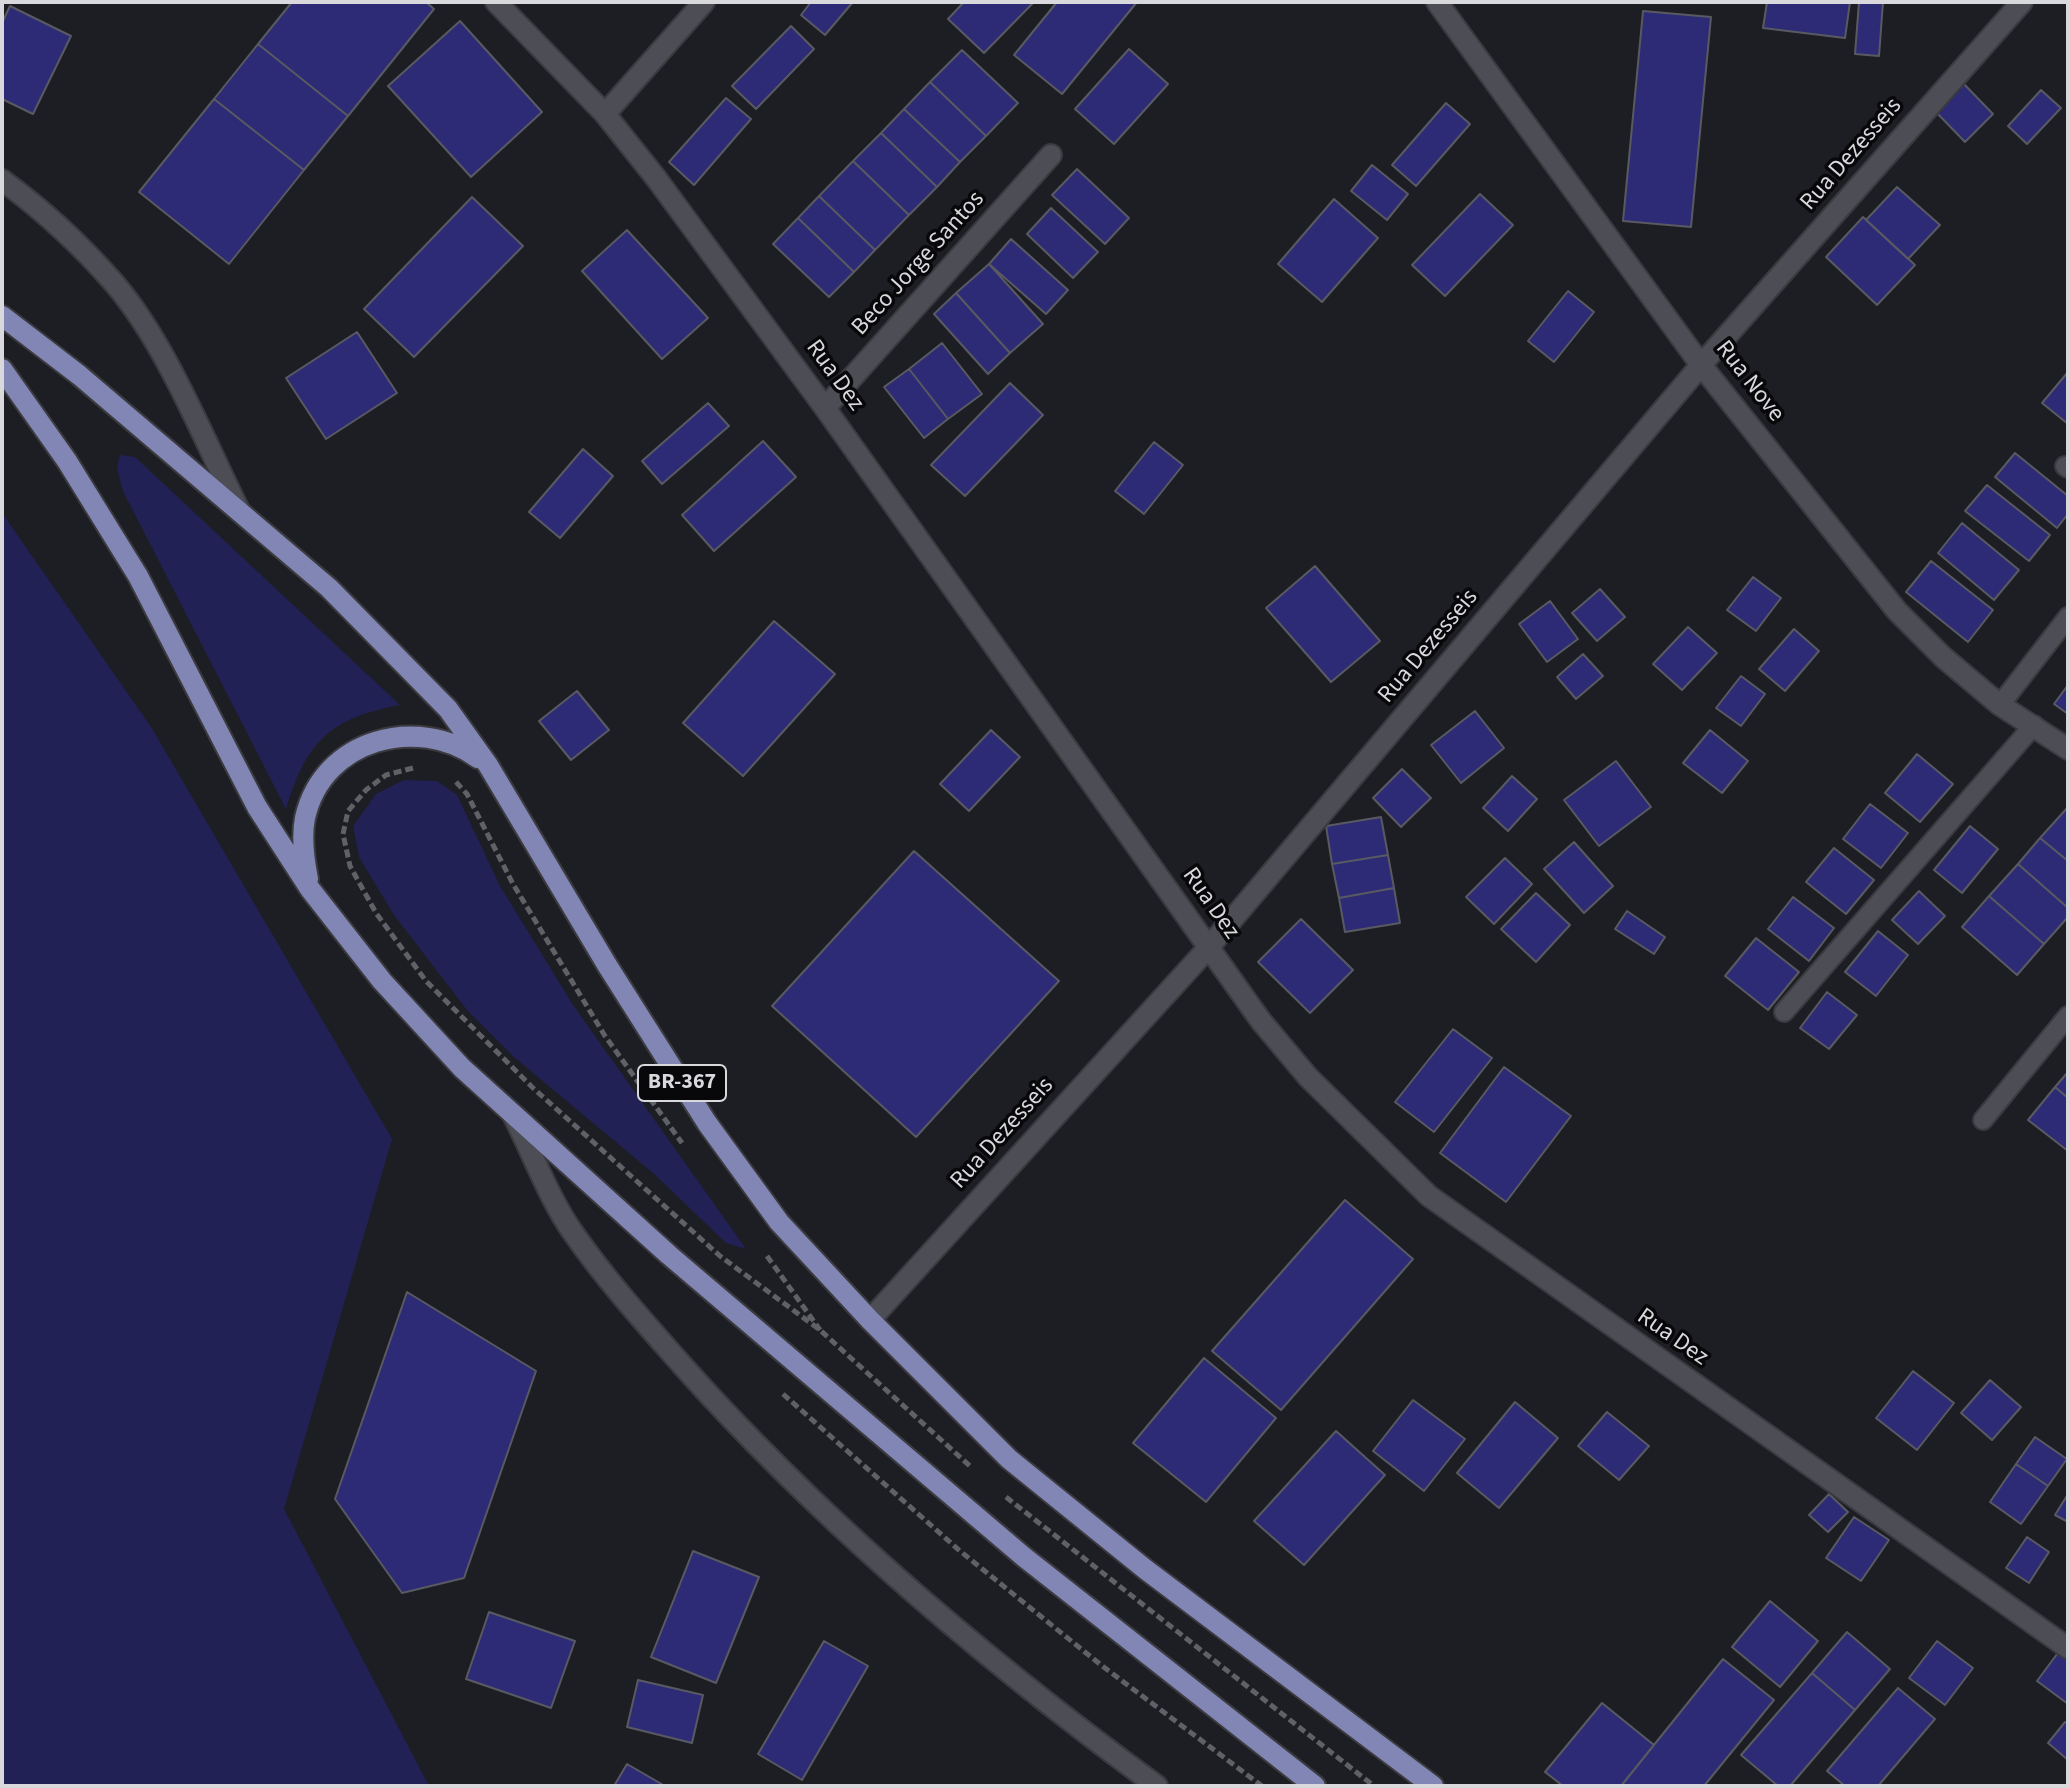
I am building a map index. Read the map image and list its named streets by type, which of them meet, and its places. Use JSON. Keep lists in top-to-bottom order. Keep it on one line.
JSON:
{"streets":{"main road":["BR-367"],"street":["Rua Dezesseis","Beco Jorge Santos","Rua Dez","Rua Nove"]},"crossings":[["Rua Dezesseis","Rua Dez"],["Rua Dezesseis","Rua Nove"],["Rua Dezesseis","BR-367"],["Beco Jorge Santos","Rua Dez"]]}
